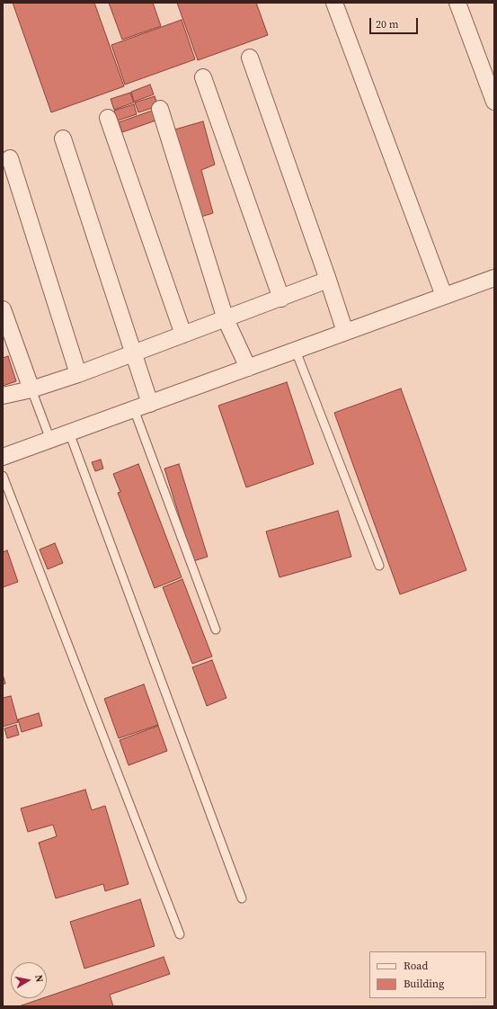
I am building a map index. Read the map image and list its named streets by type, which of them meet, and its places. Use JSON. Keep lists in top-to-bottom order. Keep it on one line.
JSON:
{"legend":["Road","Building"],"scale_bar":"20 m","north":"right"}
